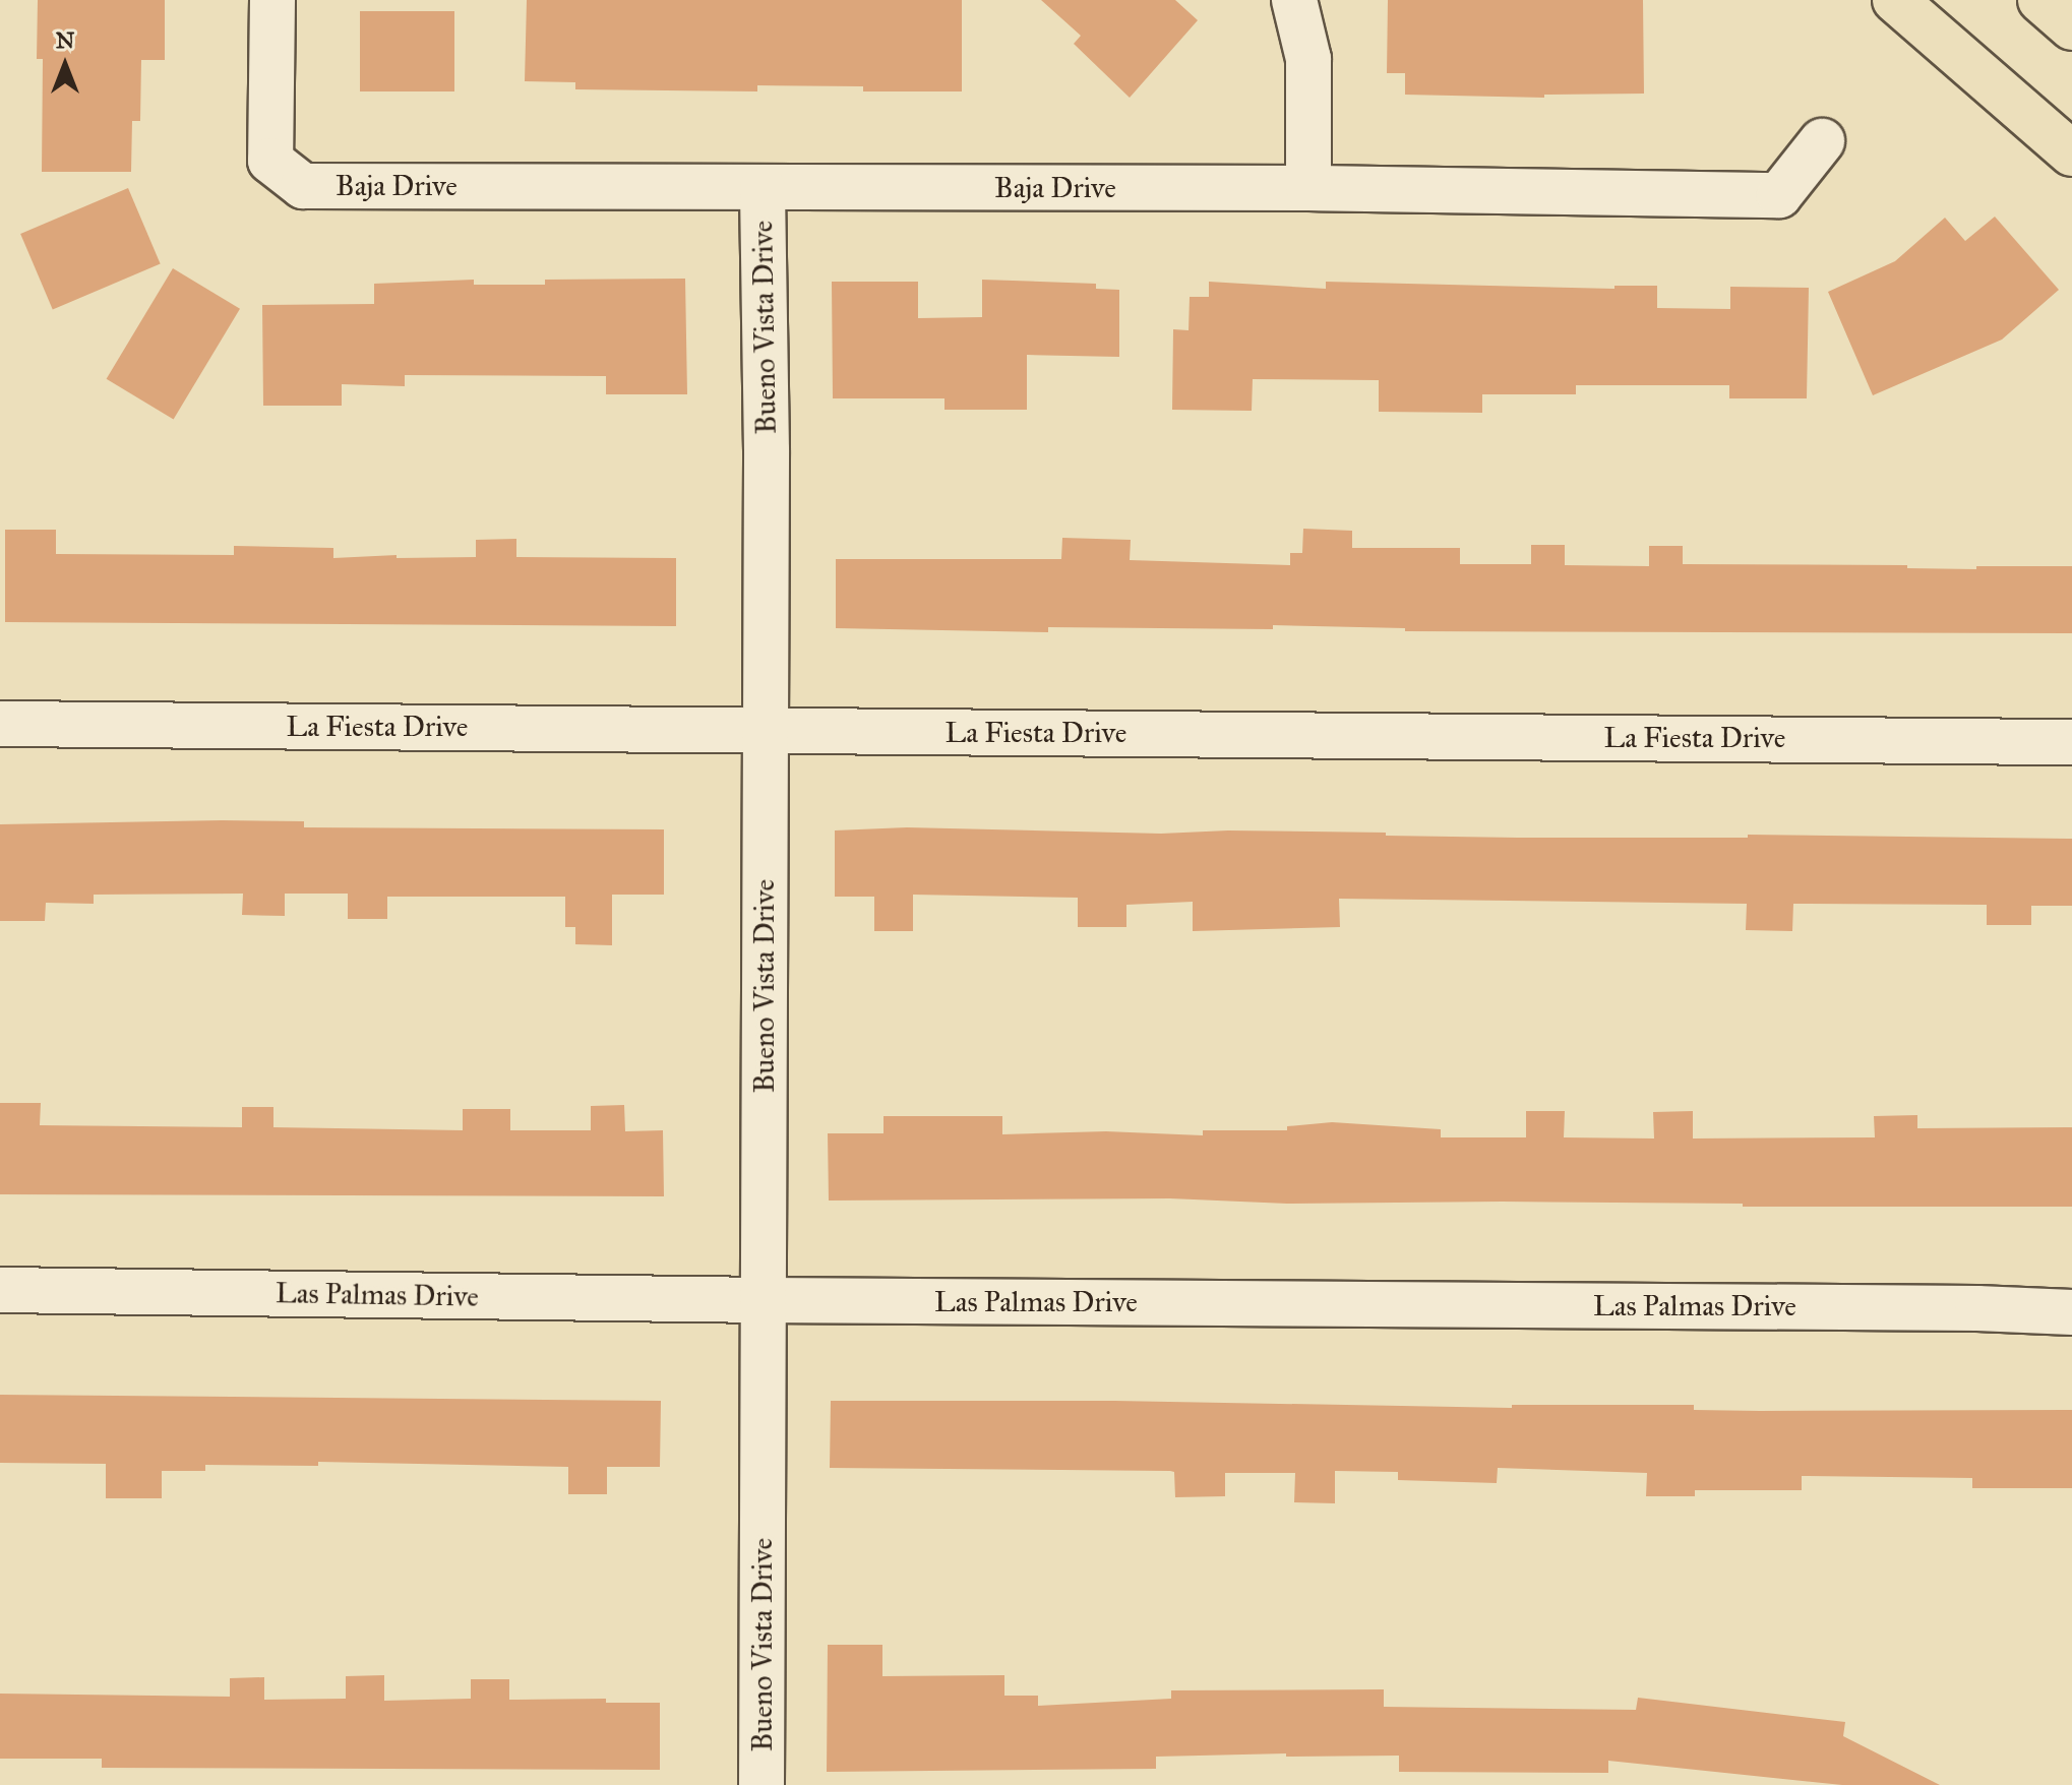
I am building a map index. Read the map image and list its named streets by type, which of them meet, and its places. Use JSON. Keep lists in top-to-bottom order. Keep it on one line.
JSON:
{"streets":{"street":["Baja Drive","Bueno Vista Drive","La Fiesta Drive","Las Palmas Drive"]},"crossings":[["Baja Drive","Bueno Vista Drive"],["Bueno Vista Drive","La Fiesta Drive"],["Bueno Vista Drive","Las Palmas Drive"]],"north":"top"}
